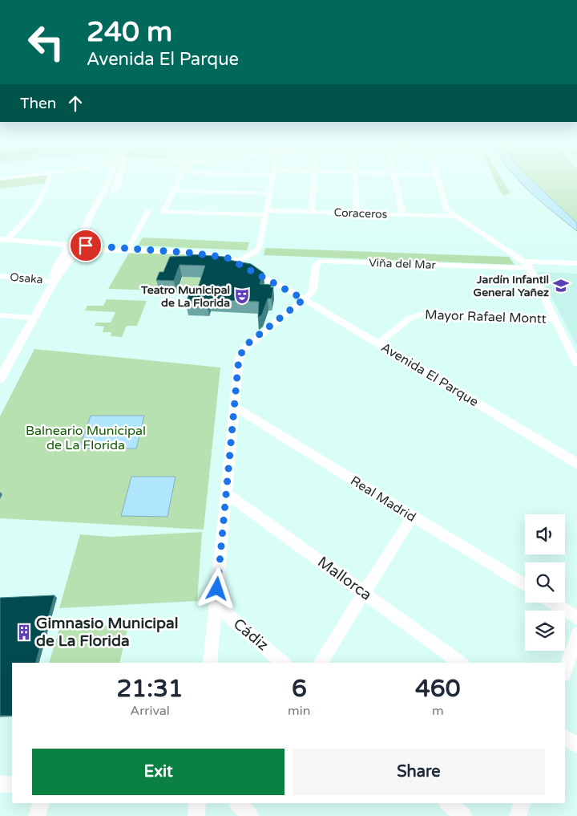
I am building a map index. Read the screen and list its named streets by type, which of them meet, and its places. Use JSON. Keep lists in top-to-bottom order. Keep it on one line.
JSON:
{"streets":{"street":["Coraceros","Viña del Mar","Osaka","Mayor Rafael Montt","Avenida El Parque","Real Madrid","Mallorca","Cádiz"]},"crossings":[["Viña del Mar","Avenida El Parque"],["Mayor Rafael Montt","Avenida El Parque"]],"parks":["Balneario Municipal de La Florida"],"places":{"school or university":["Jardín Infantil General Yañez"],"theatre":["Teatro Municipal de La Florida"],"building":["Gimnasio Municipal de La Florida"]},"page":{"turn":["240 m","Avenida El Parque"],"then":"Then","eta":["21:31","Arrival","6","min","460","m"],"buttons":["Exit","Share"]}}
